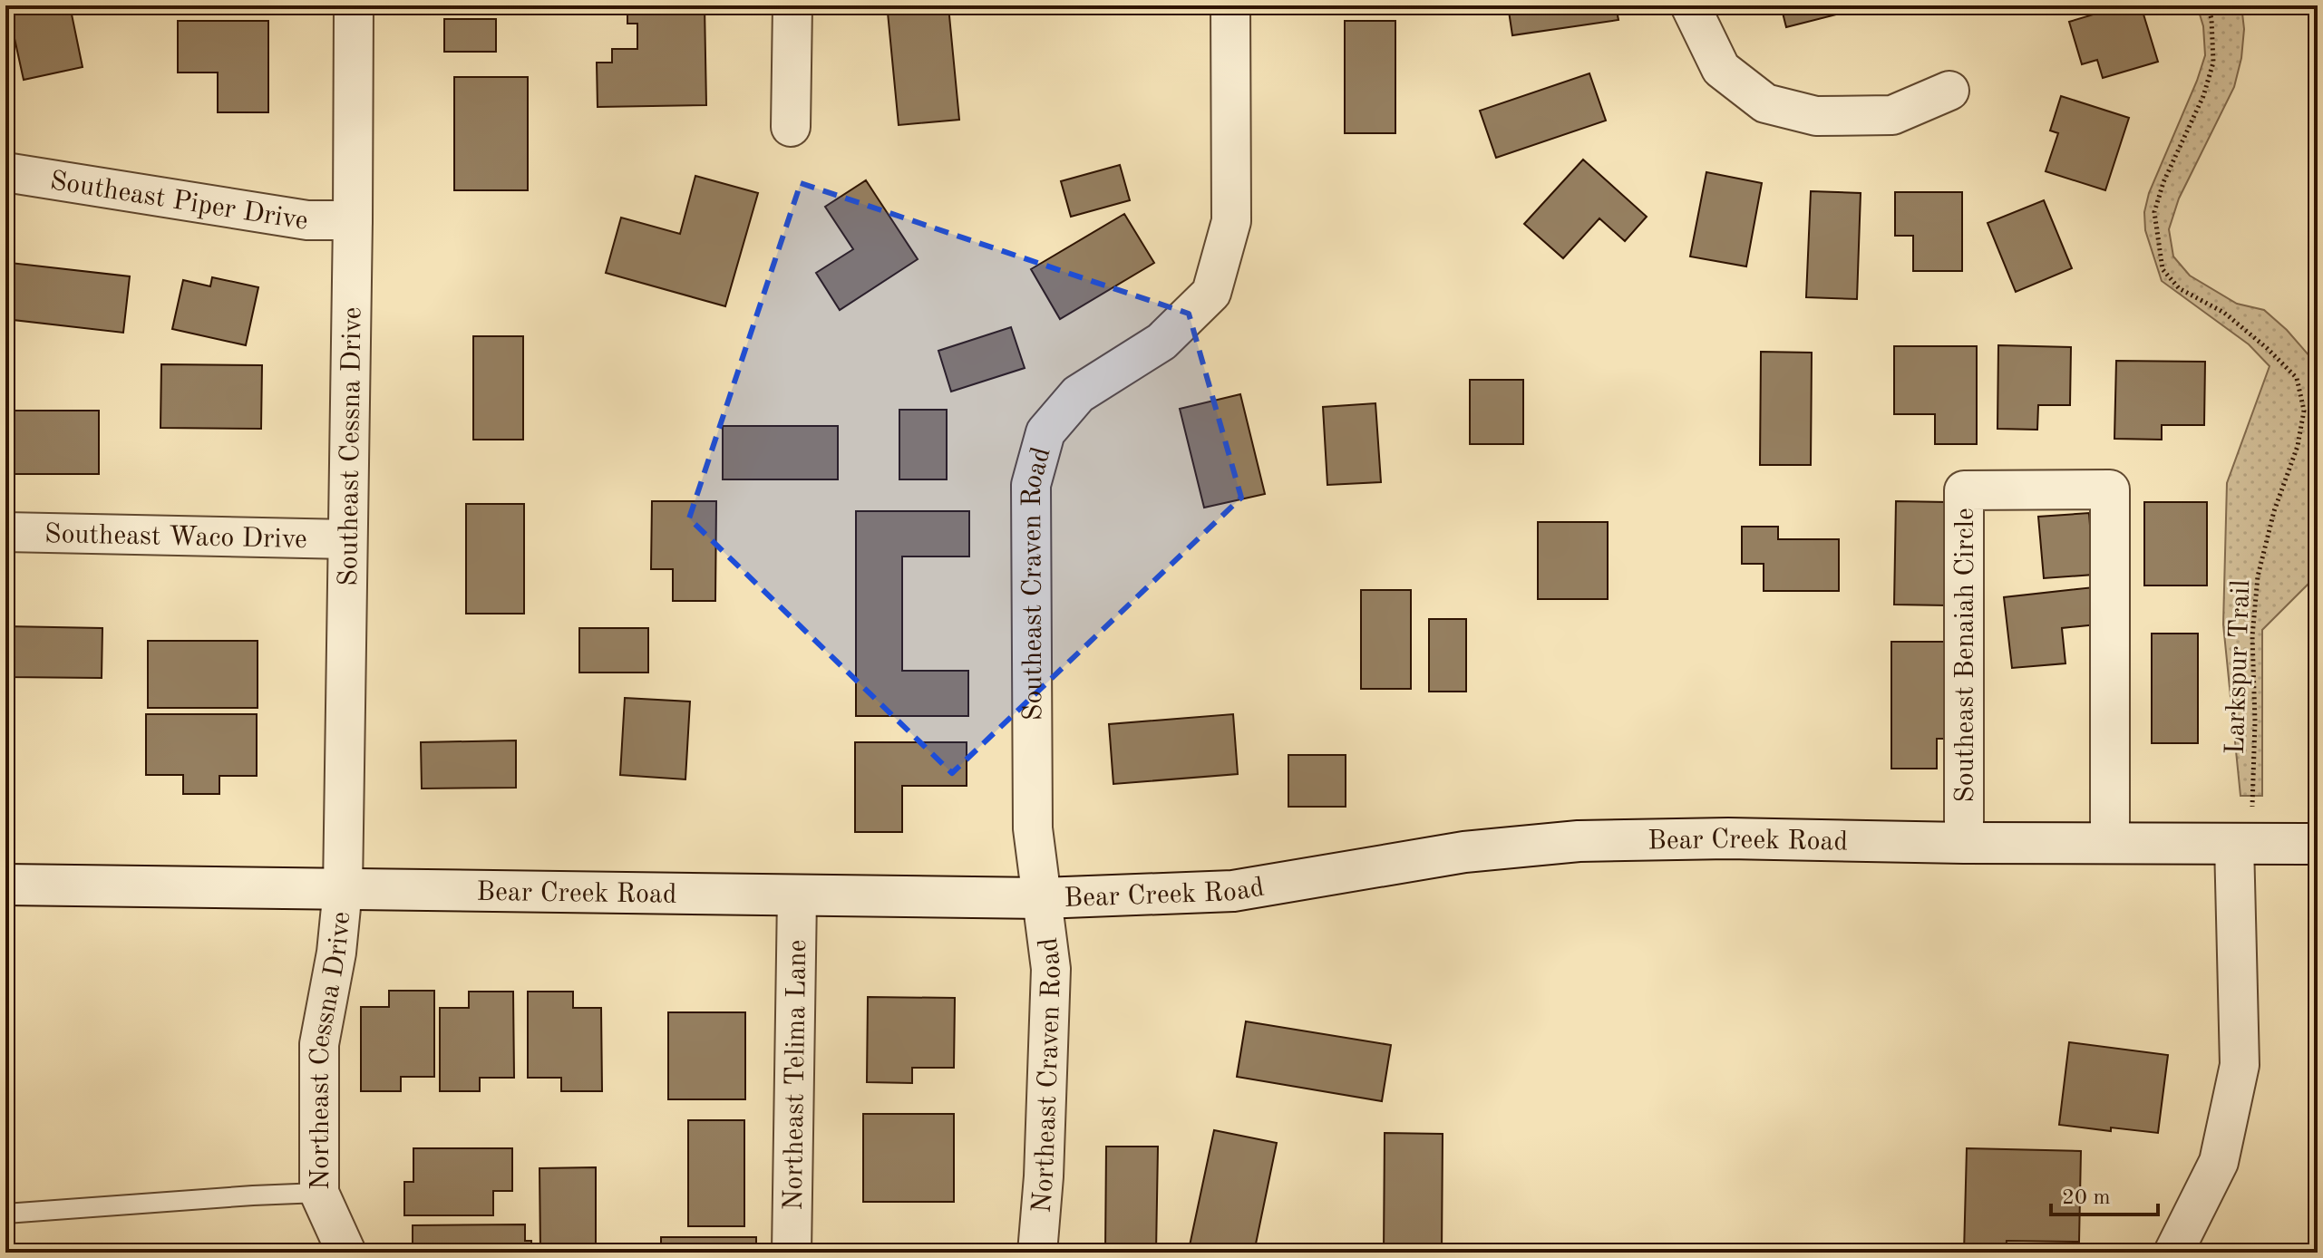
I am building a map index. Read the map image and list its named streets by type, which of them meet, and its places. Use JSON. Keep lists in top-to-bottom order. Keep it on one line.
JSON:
{"streets":{"street":["Southeast Piper Drive","Southeast Cessna Drive","Southeast Waco Drive","Southeast Craven Road","Southeast Benaiah Circle","Bear Creek Road","Northeast Cessna Drive","Northeast Telima Lane","Northeast Craven Road"],"path":["Larkspur Trail"]},"crossings":[["Southeast Piper Drive","Southeast Cessna Drive"],["Southeast Cessna Drive","Southeast Waco Drive"],["Southeast Cessna Drive","Bear Creek Road"],["Southeast Cessna Drive","Northeast Cessna Drive"],["Southeast Craven Road","Bear Creek Road"],["Southeast Craven Road","Northeast Craven Road"],["Southeast Benaiah Circle","Bear Creek Road"],["Bear Creek Road","Northeast Cessna Drive"],["Bear Creek Road","Northeast Telima Lane"],["Bear Creek Road","Northeast Craven Road"]],"scale_bar":"20 m"}
